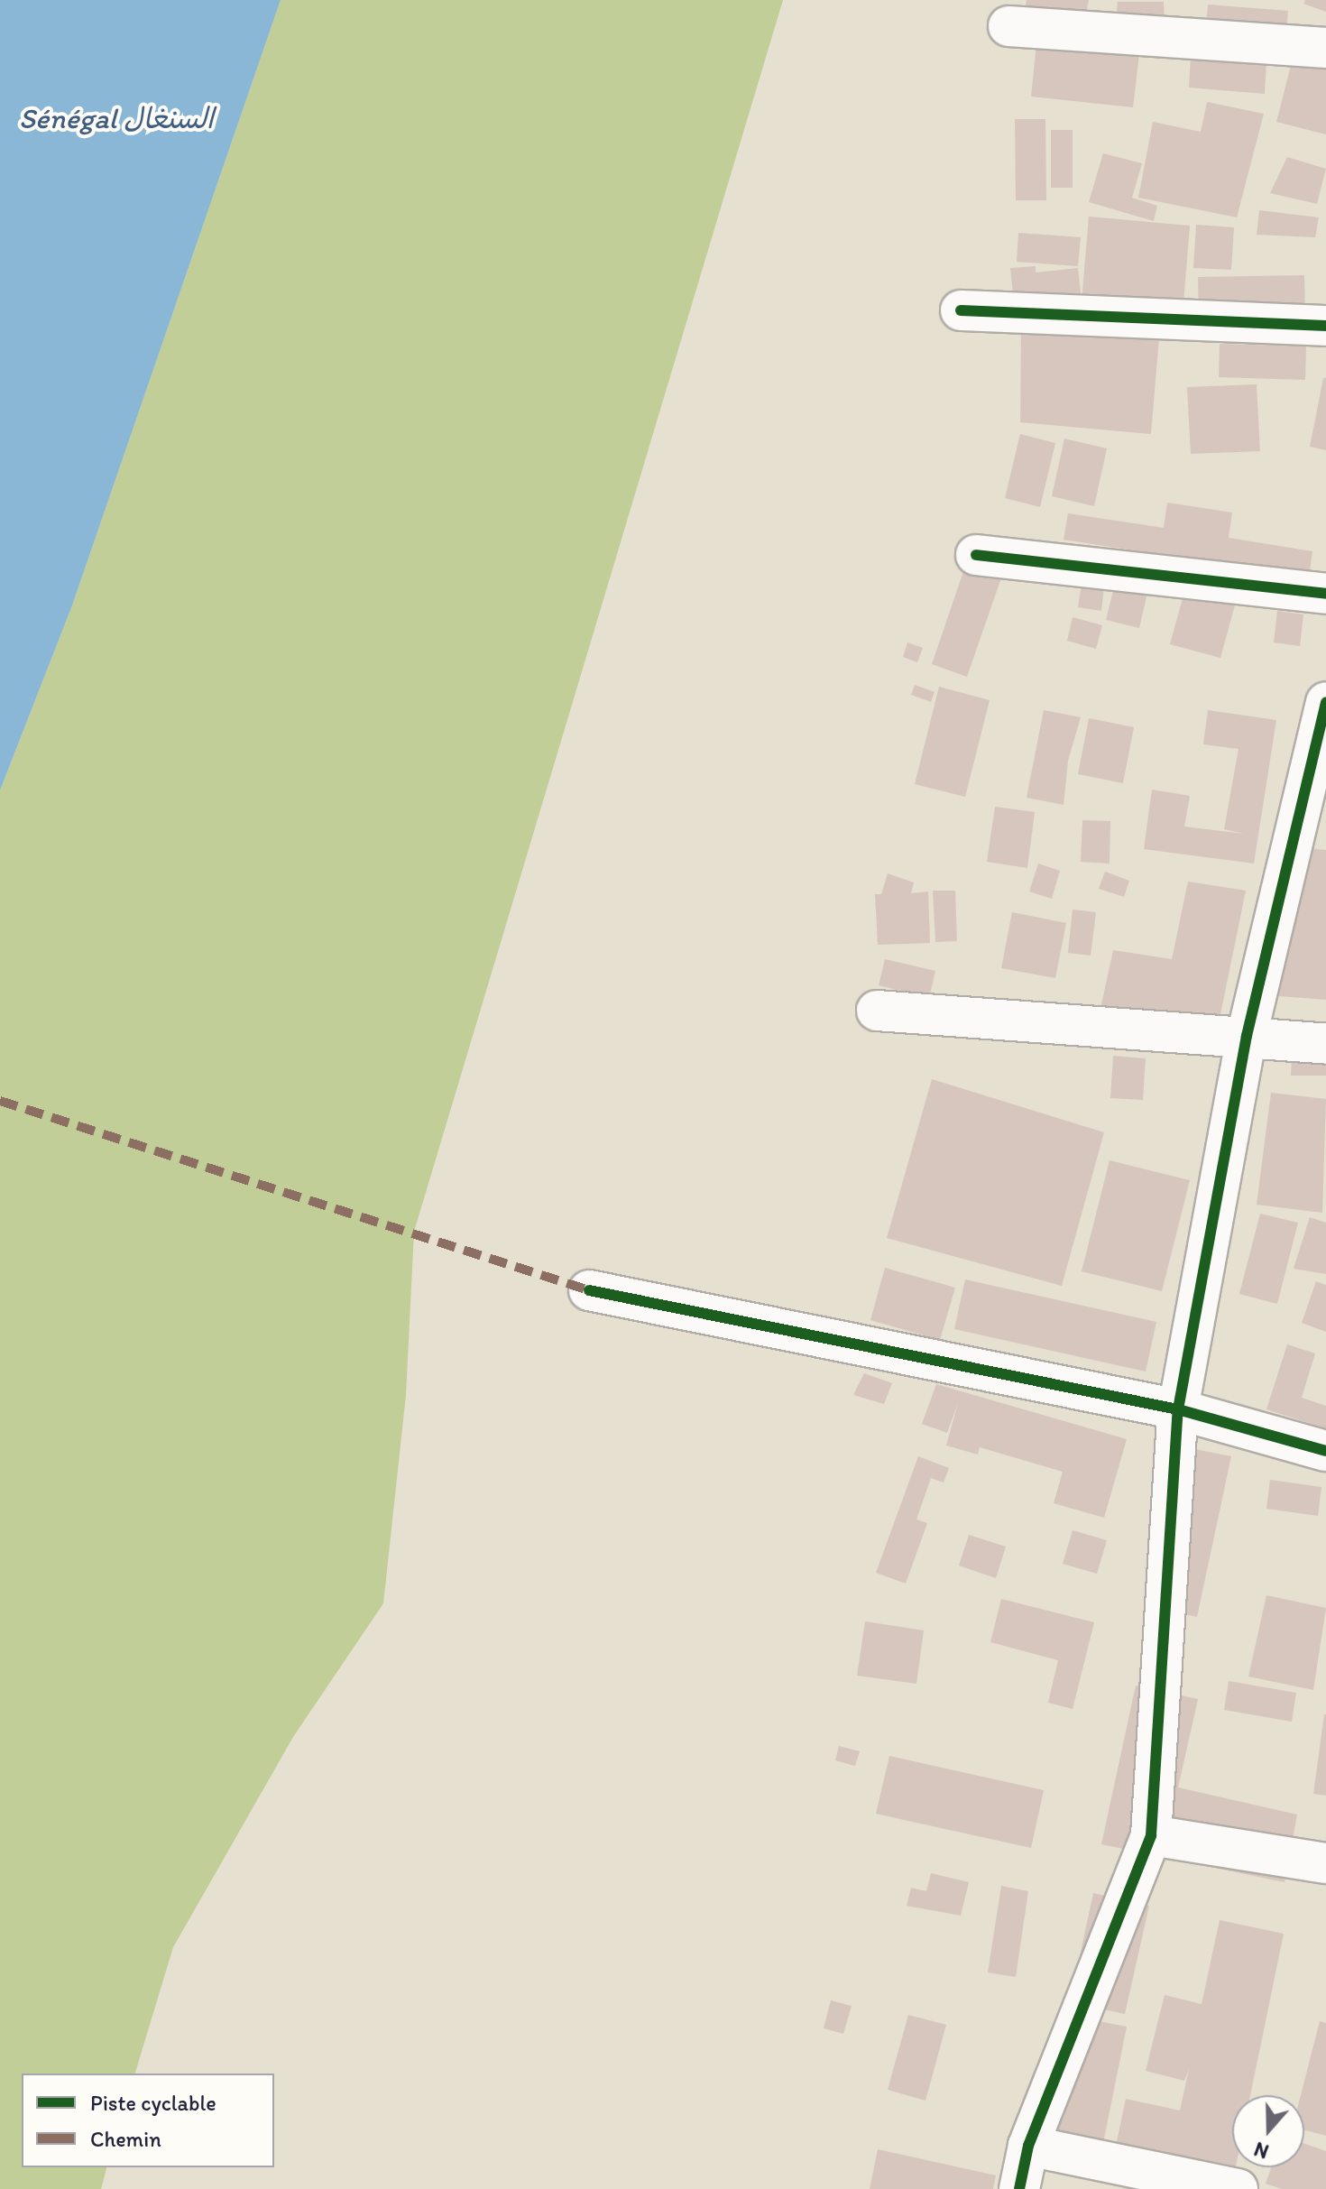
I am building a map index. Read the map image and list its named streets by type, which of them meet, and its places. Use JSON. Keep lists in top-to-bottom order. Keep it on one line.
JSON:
{"water":["Sénégal السنغال"],"legend":["Piste cyclable","Chemin"],"north":"bottom"}
